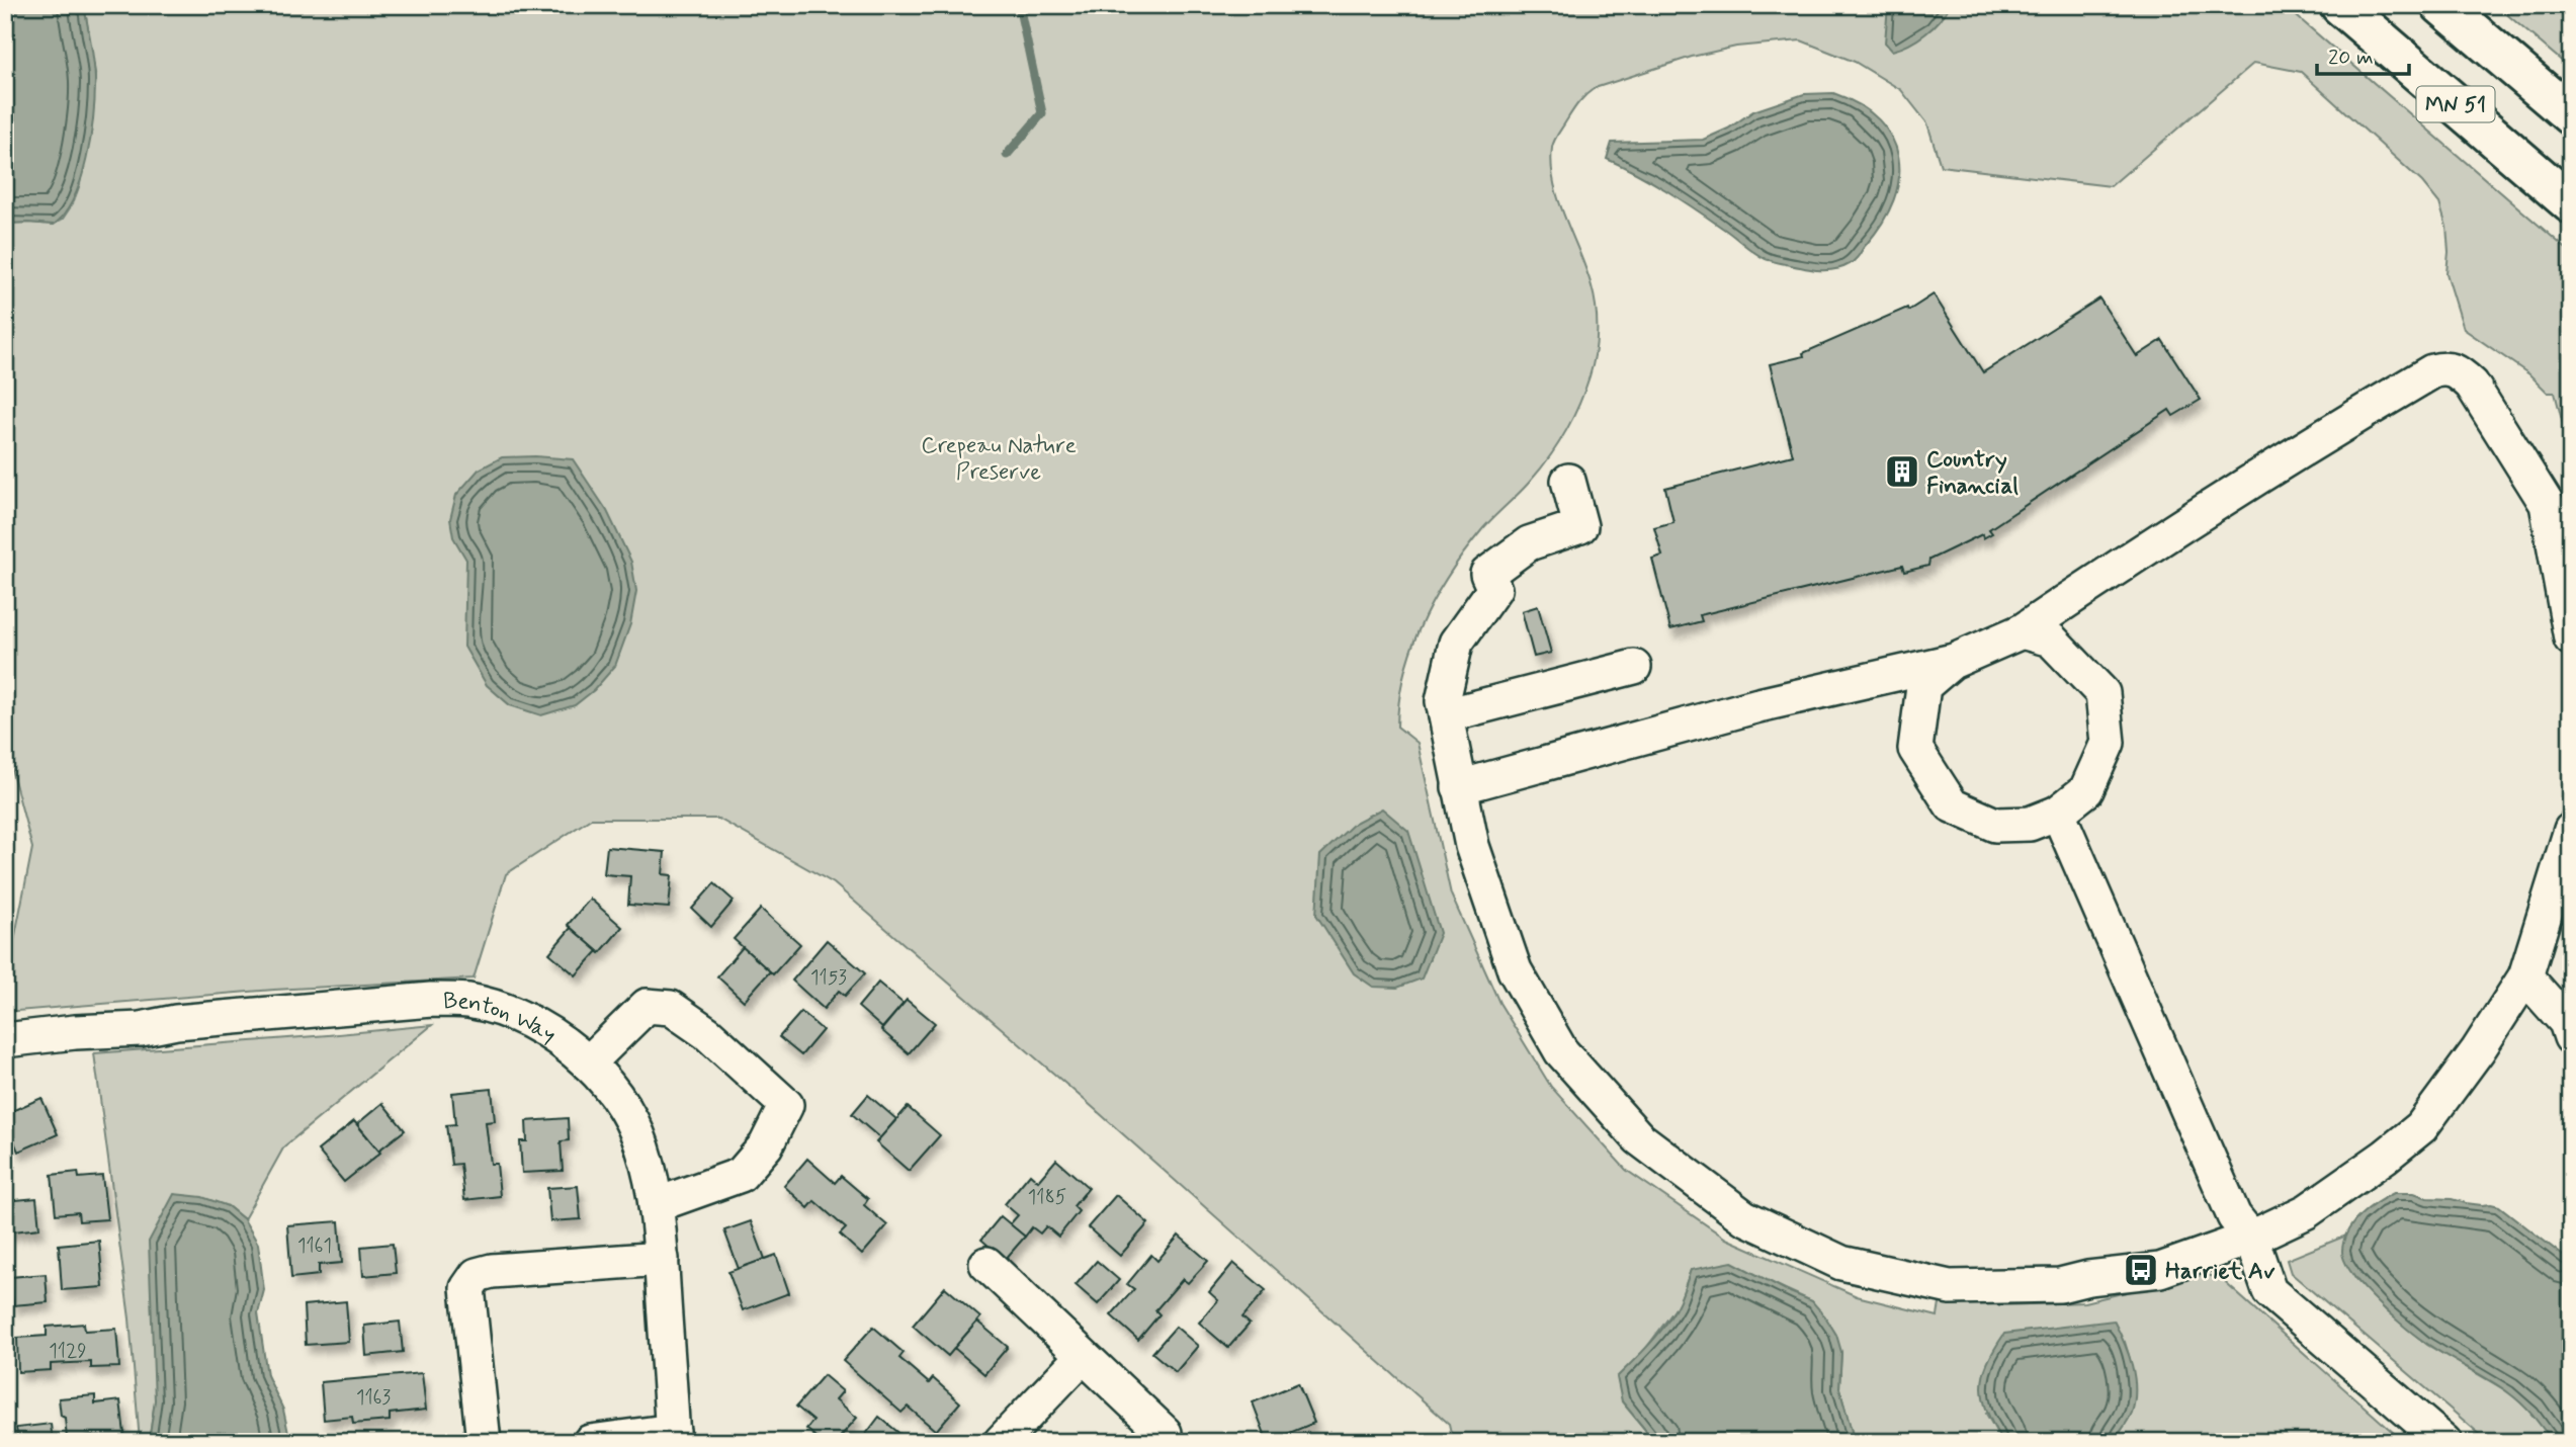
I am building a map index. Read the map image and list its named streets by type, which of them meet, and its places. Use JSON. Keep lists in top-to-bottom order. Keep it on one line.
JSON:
{"streets":{"highway":["MN 51"],"street":["Benton Way"]},"parks":["Crepeau Nature Preserve"],"places":{"building":["Country Financial"],"bus stop":["Harriet Av"]},"house_numbers":["1153","1185","1161","1129","1163"],"scale_bar":"20 m"}
